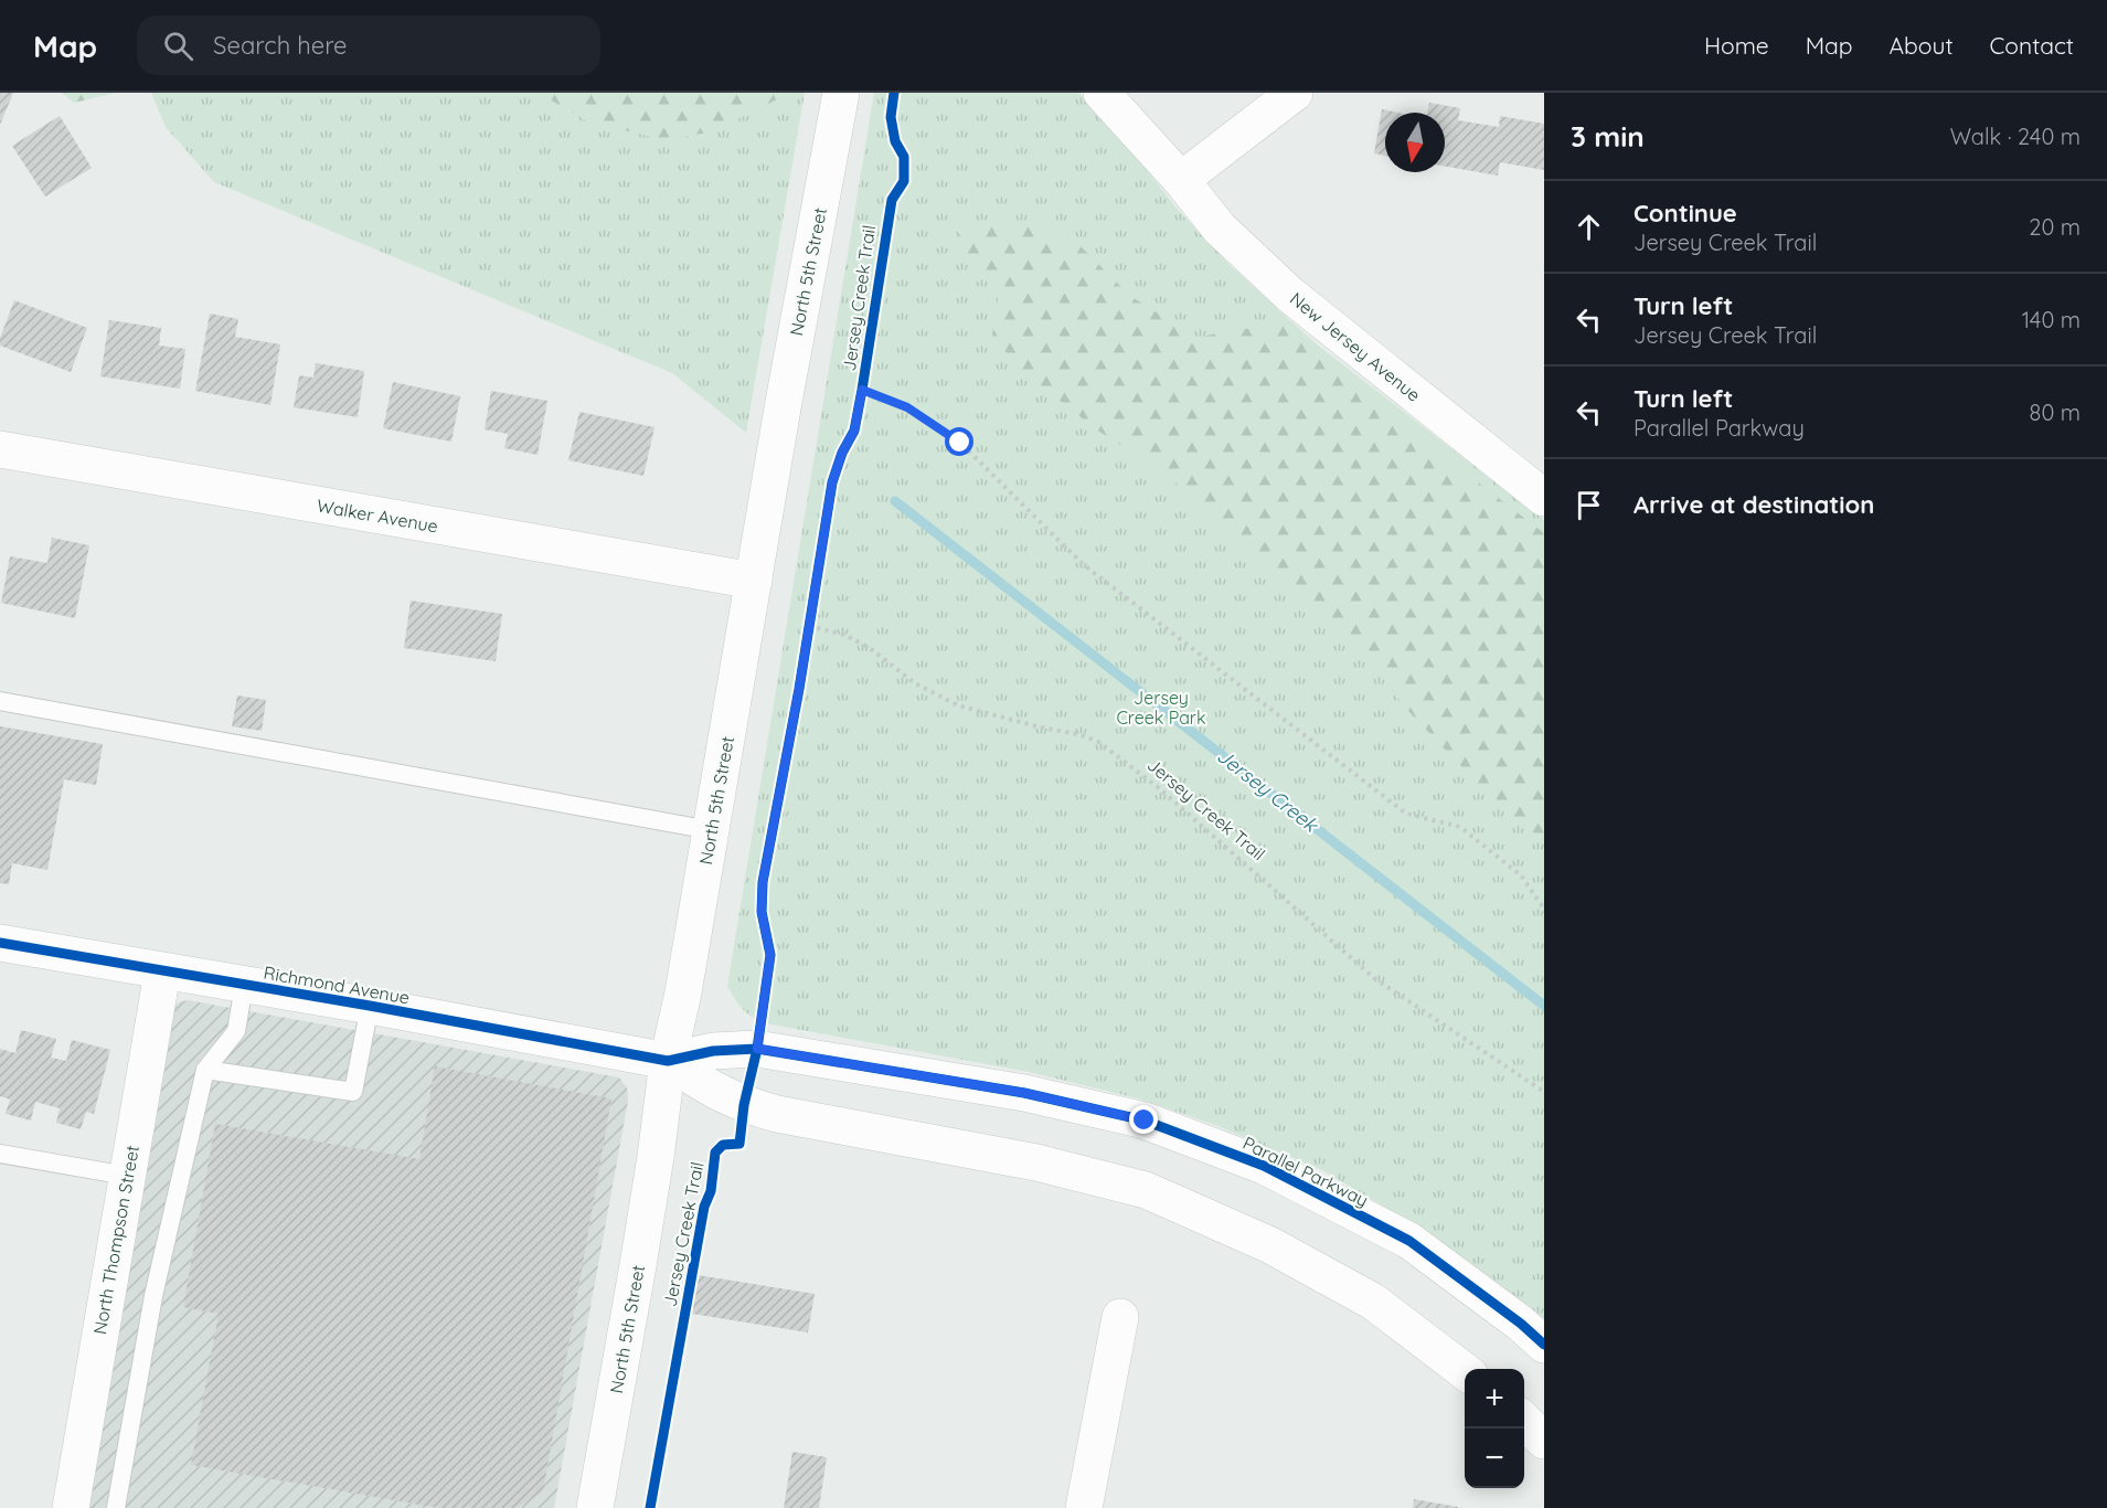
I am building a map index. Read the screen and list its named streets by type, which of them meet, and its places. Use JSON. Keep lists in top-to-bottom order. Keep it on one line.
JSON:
{"streets":{"street":["North 5th Street","New Jersey Avenue","Walker Avenue","Richmond Avenue","Parallel Parkway","North Thompson Street"],"cycle path":["Jersey Creek Trail"]},"crossings":[["North 5th Street","Walker Avenue"],["North 5th Street","Richmond Avenue"],["North 5th Street","Parallel Parkway"],["Richmond Avenue","Parallel Parkway"],["Richmond Avenue","North Thompson Street"]],"water":["Jersey Creek"],"parks":["Jersey Creek Park"],"north":"bottom","page":{"header":"Map","search":"Search here","nav":["Home","Map","About","Contact"],"heading":["3 min","Walk · 240 m"],"list":[["Continue","Jersey Creek Trail","20 m"],["Turn left","Jersey Creek Trail","140 m"],["Turn left","Parallel Parkway","80 m"],"Arrive at destination"],"map_buttons":["+","−"]}}
